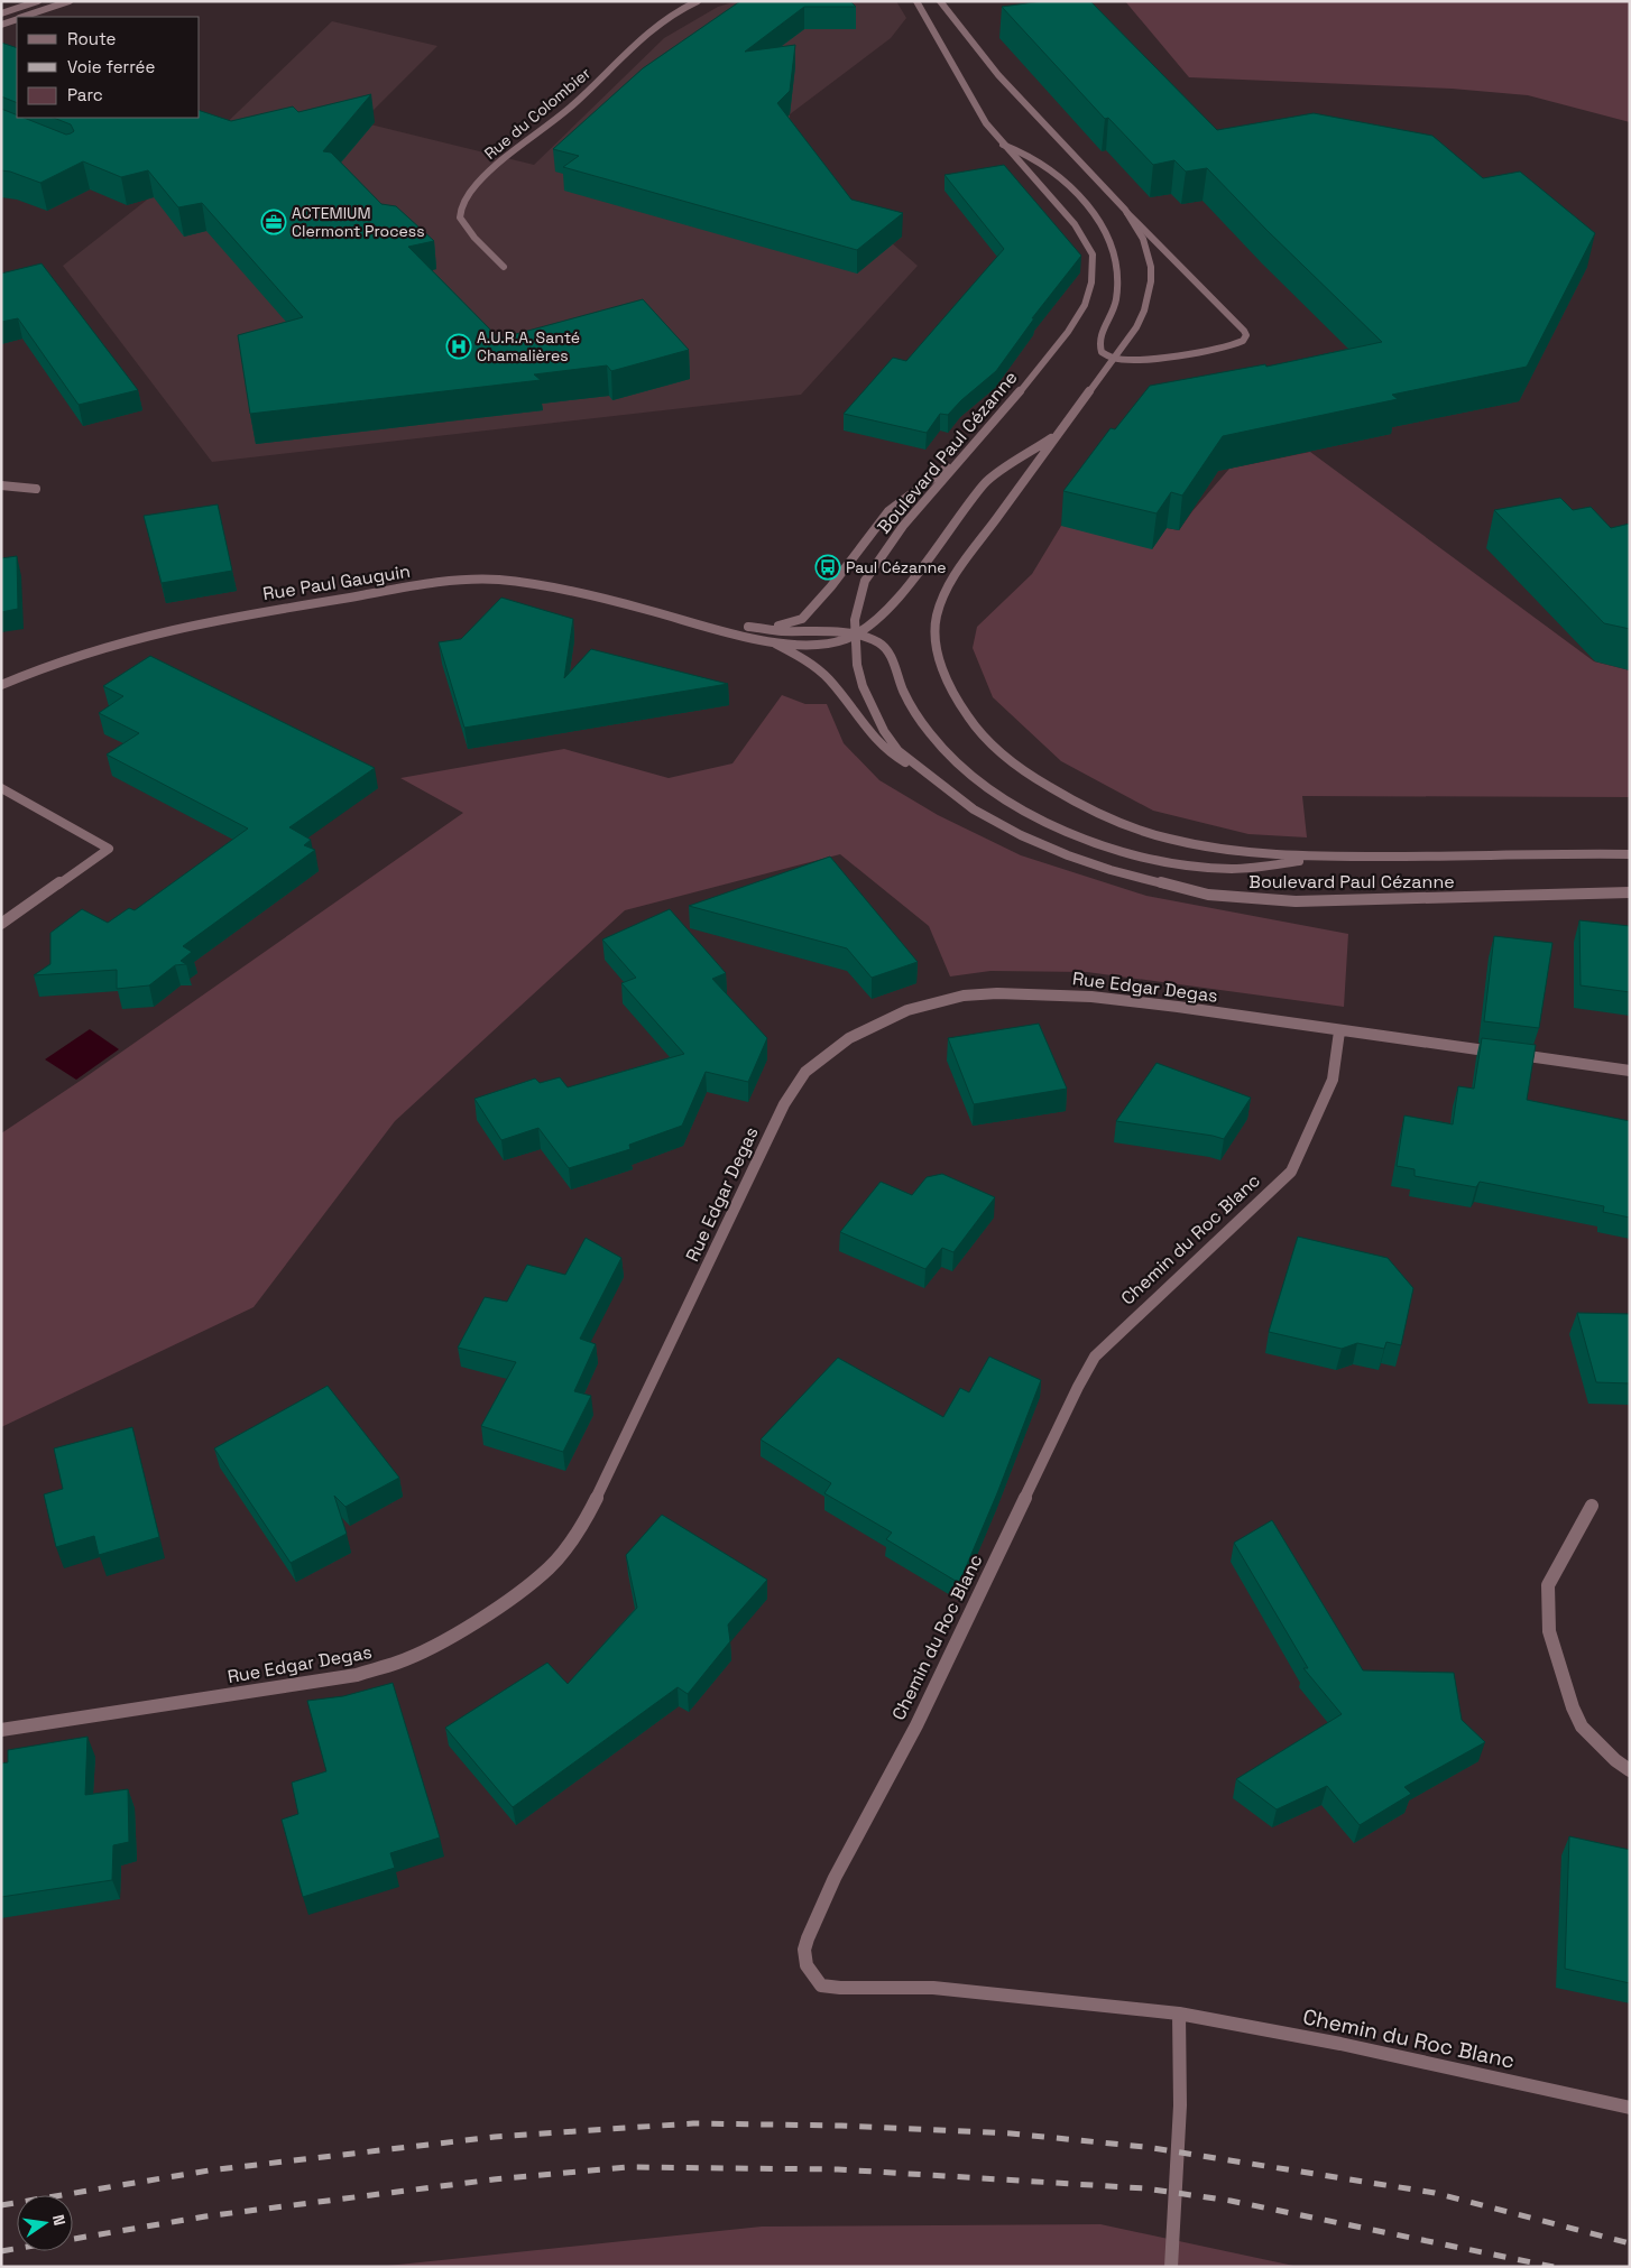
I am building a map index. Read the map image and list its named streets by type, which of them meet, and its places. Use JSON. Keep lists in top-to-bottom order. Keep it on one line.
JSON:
{"streets":{"street":["Rue du Colombier","Boulevard Paul Cézanne","Rue Paul Gauguin","Rue Edgar Degas","Chemin du Roc Blanc"]},"crossings":[["Boulevard Paul Cézanne","Rue Paul Gauguin"],["Rue Edgar Degas","Chemin du Roc Blanc"]],"places":{"office":["ACTEMIUM Clermont Process"],"hospital":["A.U.R.A. Santé Chamalières"],"bus stop":["Paul Cézanne"]},"legend":["Route","Voie ferrée","Parc"],"north":"right"}
